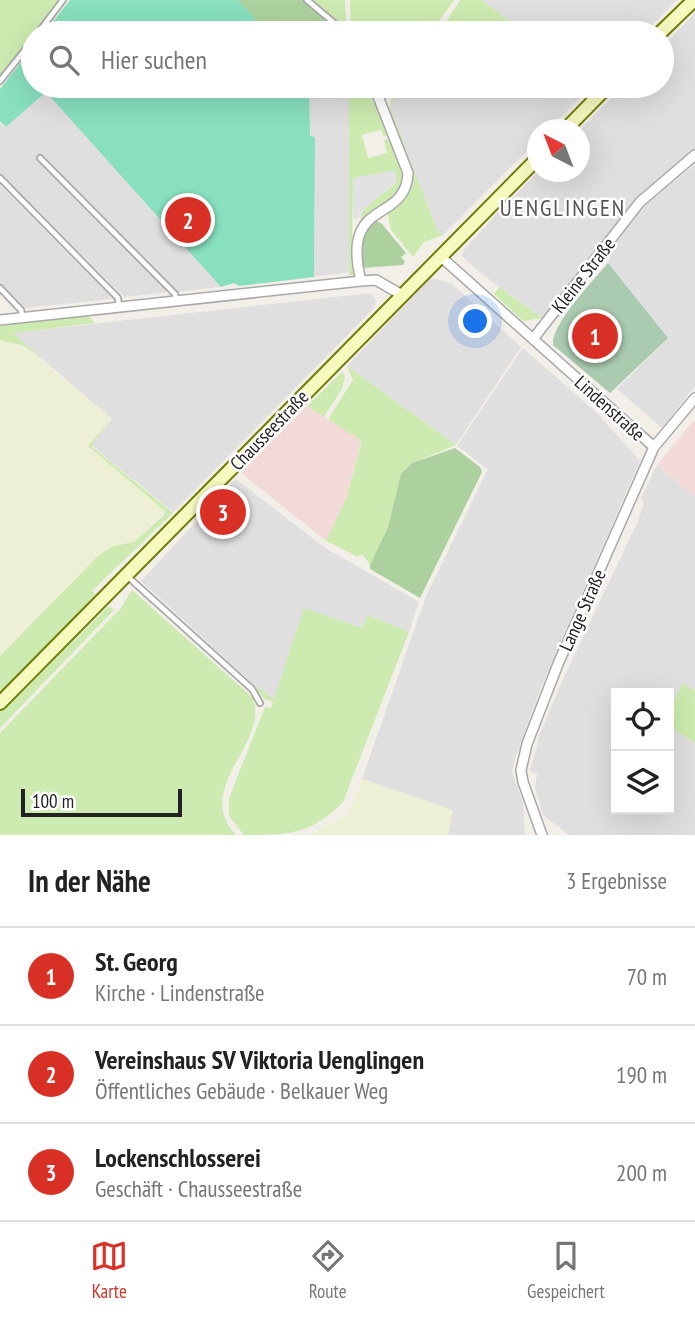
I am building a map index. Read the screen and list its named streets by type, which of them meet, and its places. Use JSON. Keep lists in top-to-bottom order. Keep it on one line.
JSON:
{"streets":{"main road":["Chausseestraße"],"street":["Kleine Straße","Lindenstraße","Lange Straße"]},"crossings":[["Kleine Straße","Lindenstraße"],["Lindenstraße","Chausseestraße"],["Lindenstraße","Lange Straße"]],"districts":["UENGLINGEN"],"scale_bar":"100 m","north":"top left","page":{"search":"Hier suchen","pins":["2","1","3"],"scale":"100 m","heading":["In der Nähe","3 Ergebnisse"],"list":[{"mark":"1","name":"St. Georg","note":"Kirche · Lindenstraße","value":"70 m"},{"mark":"2","name":"Vereinshaus SV Viktoria Uenglingen","note":"Öffentliches Gebäude · Belkauer Weg","value":"190 m"},{"mark":"3","name":"Lockenschlosserei","note":"Geschäft · Chausseestraße","value":"200 m"}],"nav":["Karte","Route","Gespeichert"]}}
